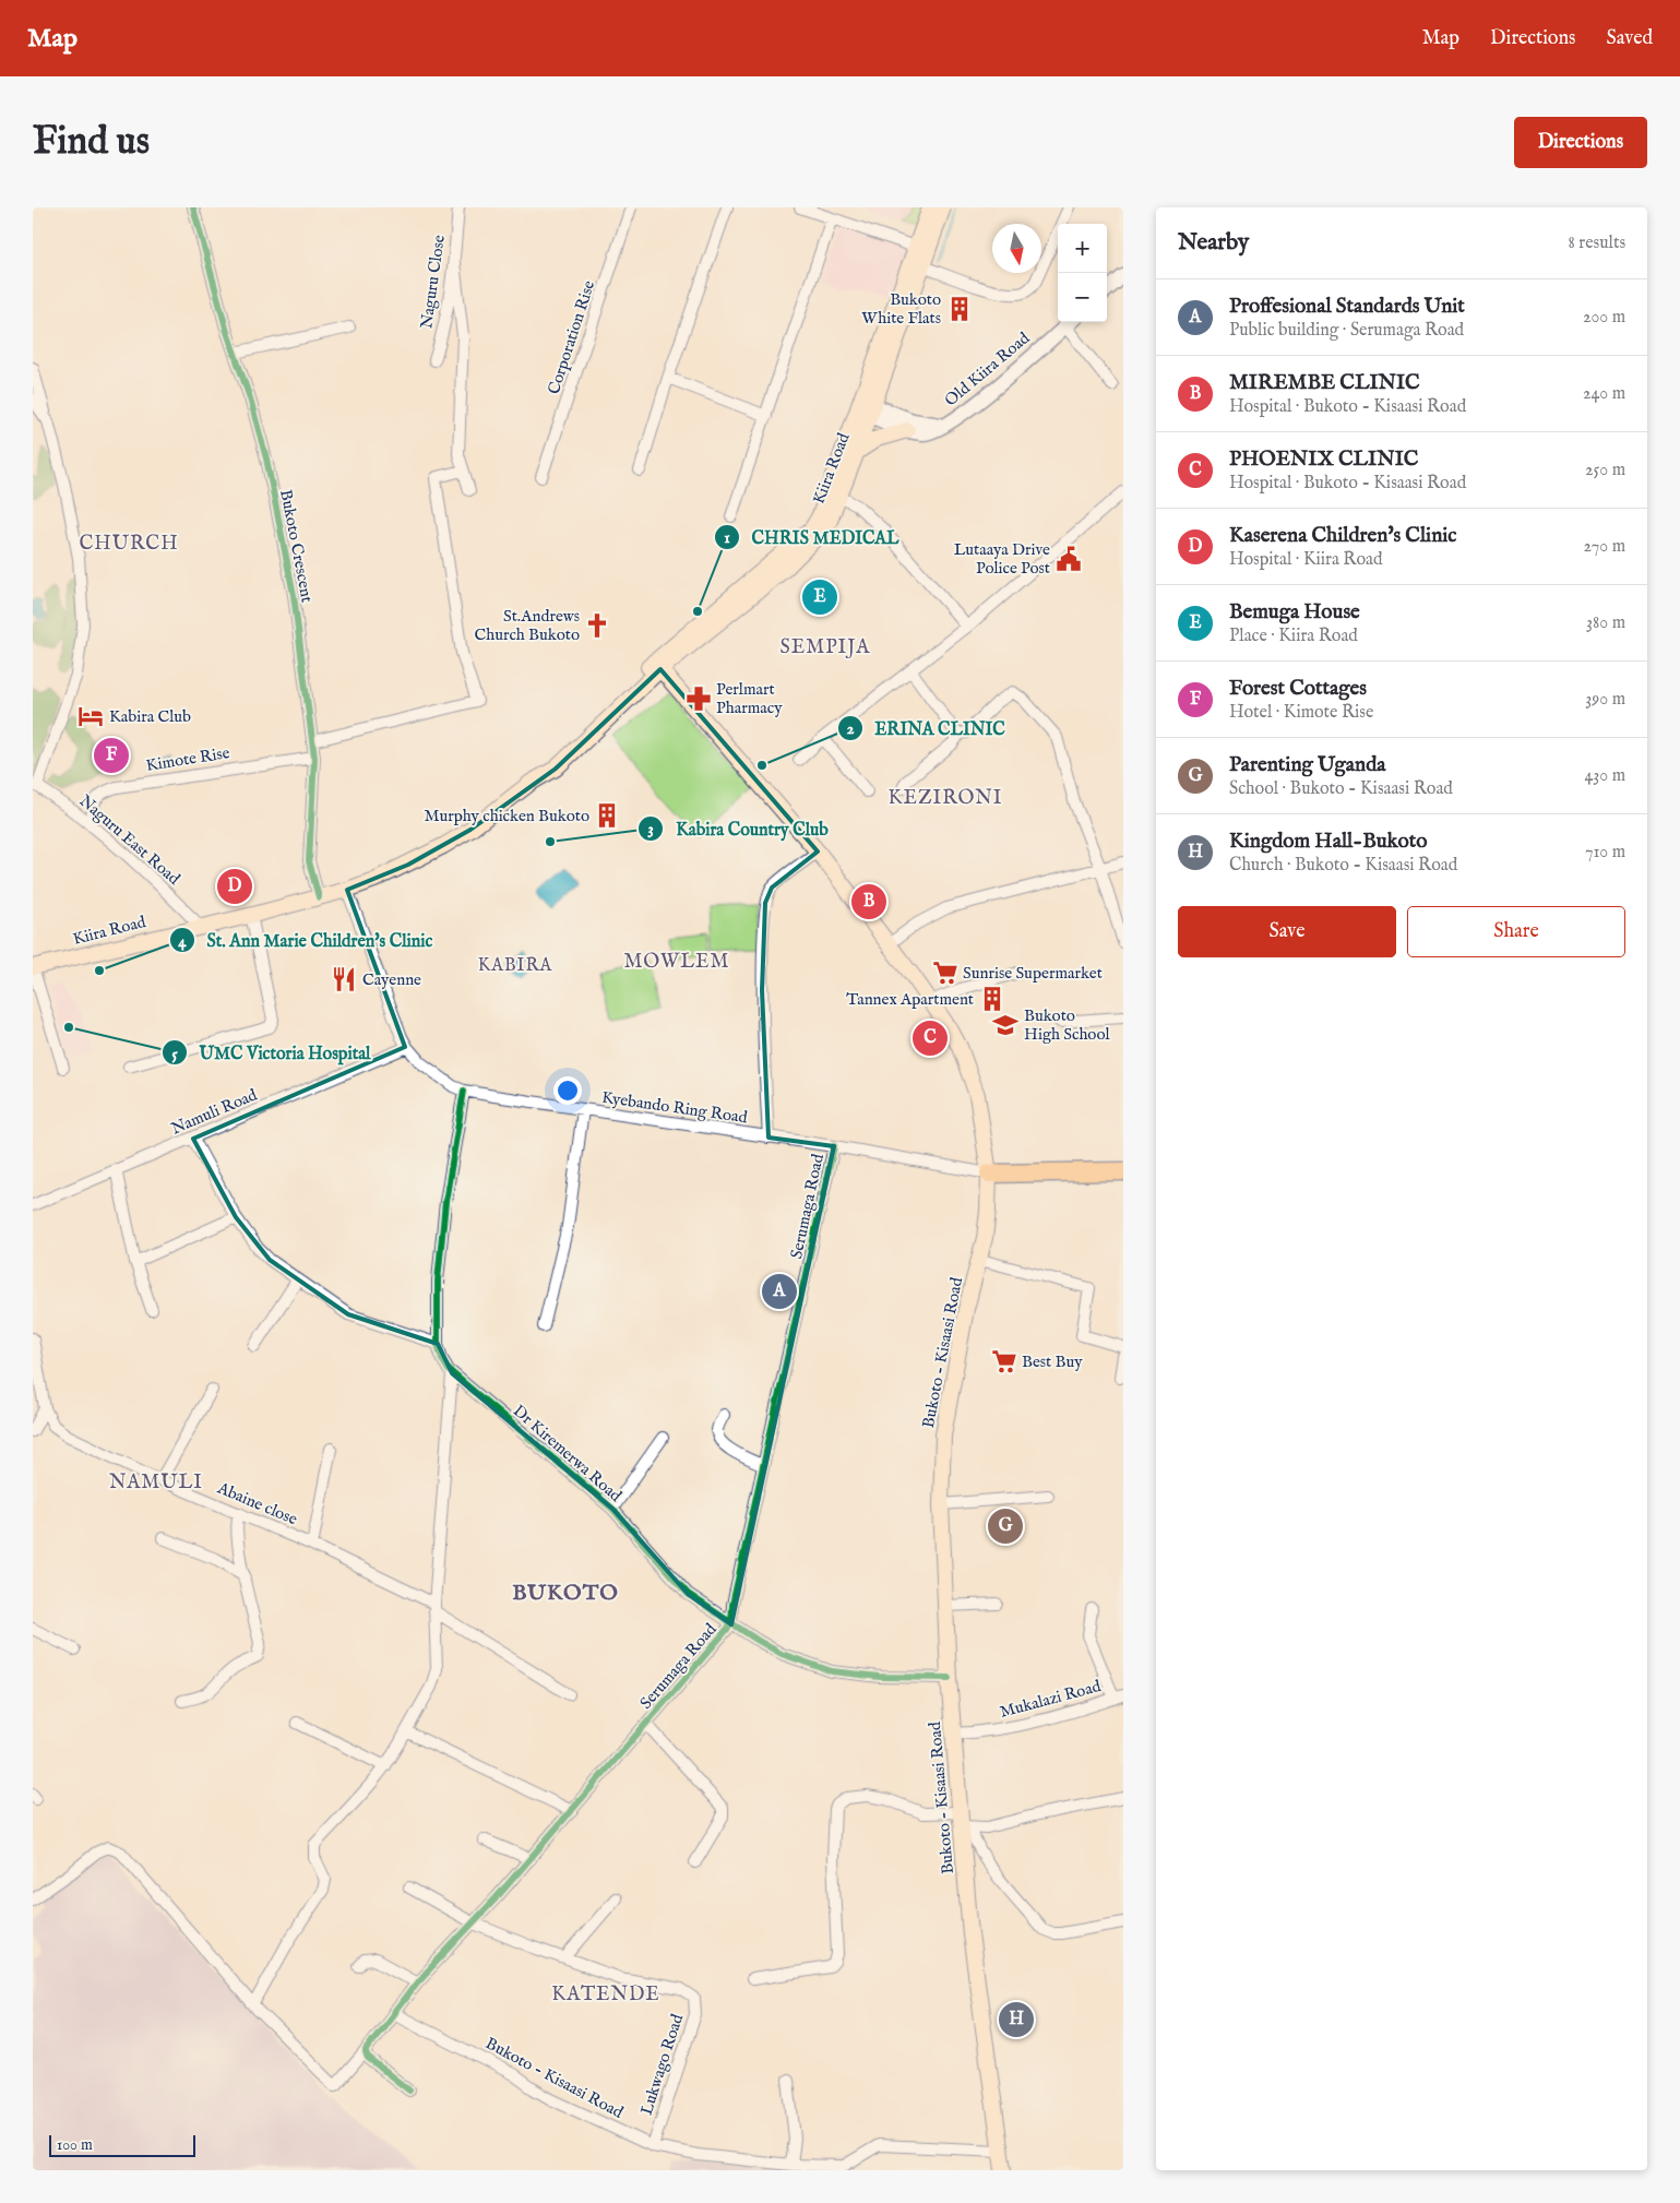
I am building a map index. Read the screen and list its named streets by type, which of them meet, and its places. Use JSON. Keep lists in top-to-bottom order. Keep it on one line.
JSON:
{"streets":{"main road":["Kiira Road","Bukoto - Kisaasi Road"],"street":["Naguru Close","Corporation Rise","Old Kiira Road","Bukoto Crescent","Kimote Rise","Naguru East Road","Kyebando Ring Road","Namuli Road","Serumaga Road","Dr Kiremerwa Road","Abaine close","Mukalazi Road","Lukwago Road"]},"crossings":[["Old Kiira Road","Kiira Road"],["Kiira Road","Bukoto Crescent"],["Kiira Road","Naguru East Road"],["Kiira Road","Kyebando Ring Road"],["Kiira Road","Bukoto - Kisaasi Road"],["Bukoto Crescent","Kimote Rise"],["Kimote Rise","Naguru East Road"],["Kyebando Ring Road","Namuli Road"],["Kyebando Ring Road","Serumaga Road"],["Kyebando Ring Road","Bukoto - Kisaasi Road"],["Serumaga Road","Bukoto - Kisaasi Road"],["Serumaga Road","Dr Kiremerwa Road"],["Serumaga Road","Lukwago Road"],["Bukoto - Kisaasi Road","Dr Kiremerwa Road"],["Bukoto - Kisaasi Road","Mukalazi Road"],["Bukoto - Kisaasi Road","Lukwago Road"]],"districts":["CHURCH","SEMPIJA","KEZIRONI","MOWLEM","KABIRA","NAMULI","BUKOTO","KATENDE"],"places":{"building":["Bukoto White Flats","Murphy chicken Bukoto","Tannex Apartment"],"public building":["Lutaaya Drive Police Post"],"other":["CHRIS MEDICAL","ERINA CLINIC","Kabira Country Club","St. Ann Marie Children's Clinic","UMC Victoria Hospital"],"church":["St.Andrews Church Bukoto"],"pharmacy":["Perlmart Pharmacy"],"hotel":["Kabira Club"],"supermarket":["Sunrise Supermarket","Best Buy"],"restaurant":["Cayenne"],"school or university":["Bukoto High School"]},"scale_bar":"100 m","north":"bottom","page":{"header":"Map","nav":["Map","Directions","Saved"],"buttons":["Directions",["Save","Share"]],"title":"Find us","heading":["Nearby","8 results"],"map_buttons":["+","−"],"list":[{"mark":"A","name":"Proffesional Standards Unit","note":"Public building · Serumaga Road","value":"200 m"},{"mark":"B","name":"MIREMBE CLINIC","note":"Hospital · Bukoto - Kisaasi Road","value":"240 m"},{"mark":"C","name":"PHOENIX CLINIC","note":"Hospital · Bukoto - Kisaasi Road","value":"250 m"},{"mark":"D","name":"Kaserena Children's Clinic","note":"Hospital · Kiira Road","value":"270 m"},{"mark":"E","name":"Bemuga House","note":"Place · Kiira Road","value":"380 m"},{"mark":"F","name":"Forest Cottages","note":"Hotel · Kimote Rise","value":"390 m"},{"mark":"G","name":"Parenting Uganda","note":"School · Bukoto - Kisaasi Road","value":"430 m"},{"mark":"H","name":"Kingdom Hall-Bukoto","note":"Church · Bukoto - Kisaasi Road","value":"710 m"}],"pins":["E","F","D","B","C","A","G","H"],"scale":"100 m"}}
